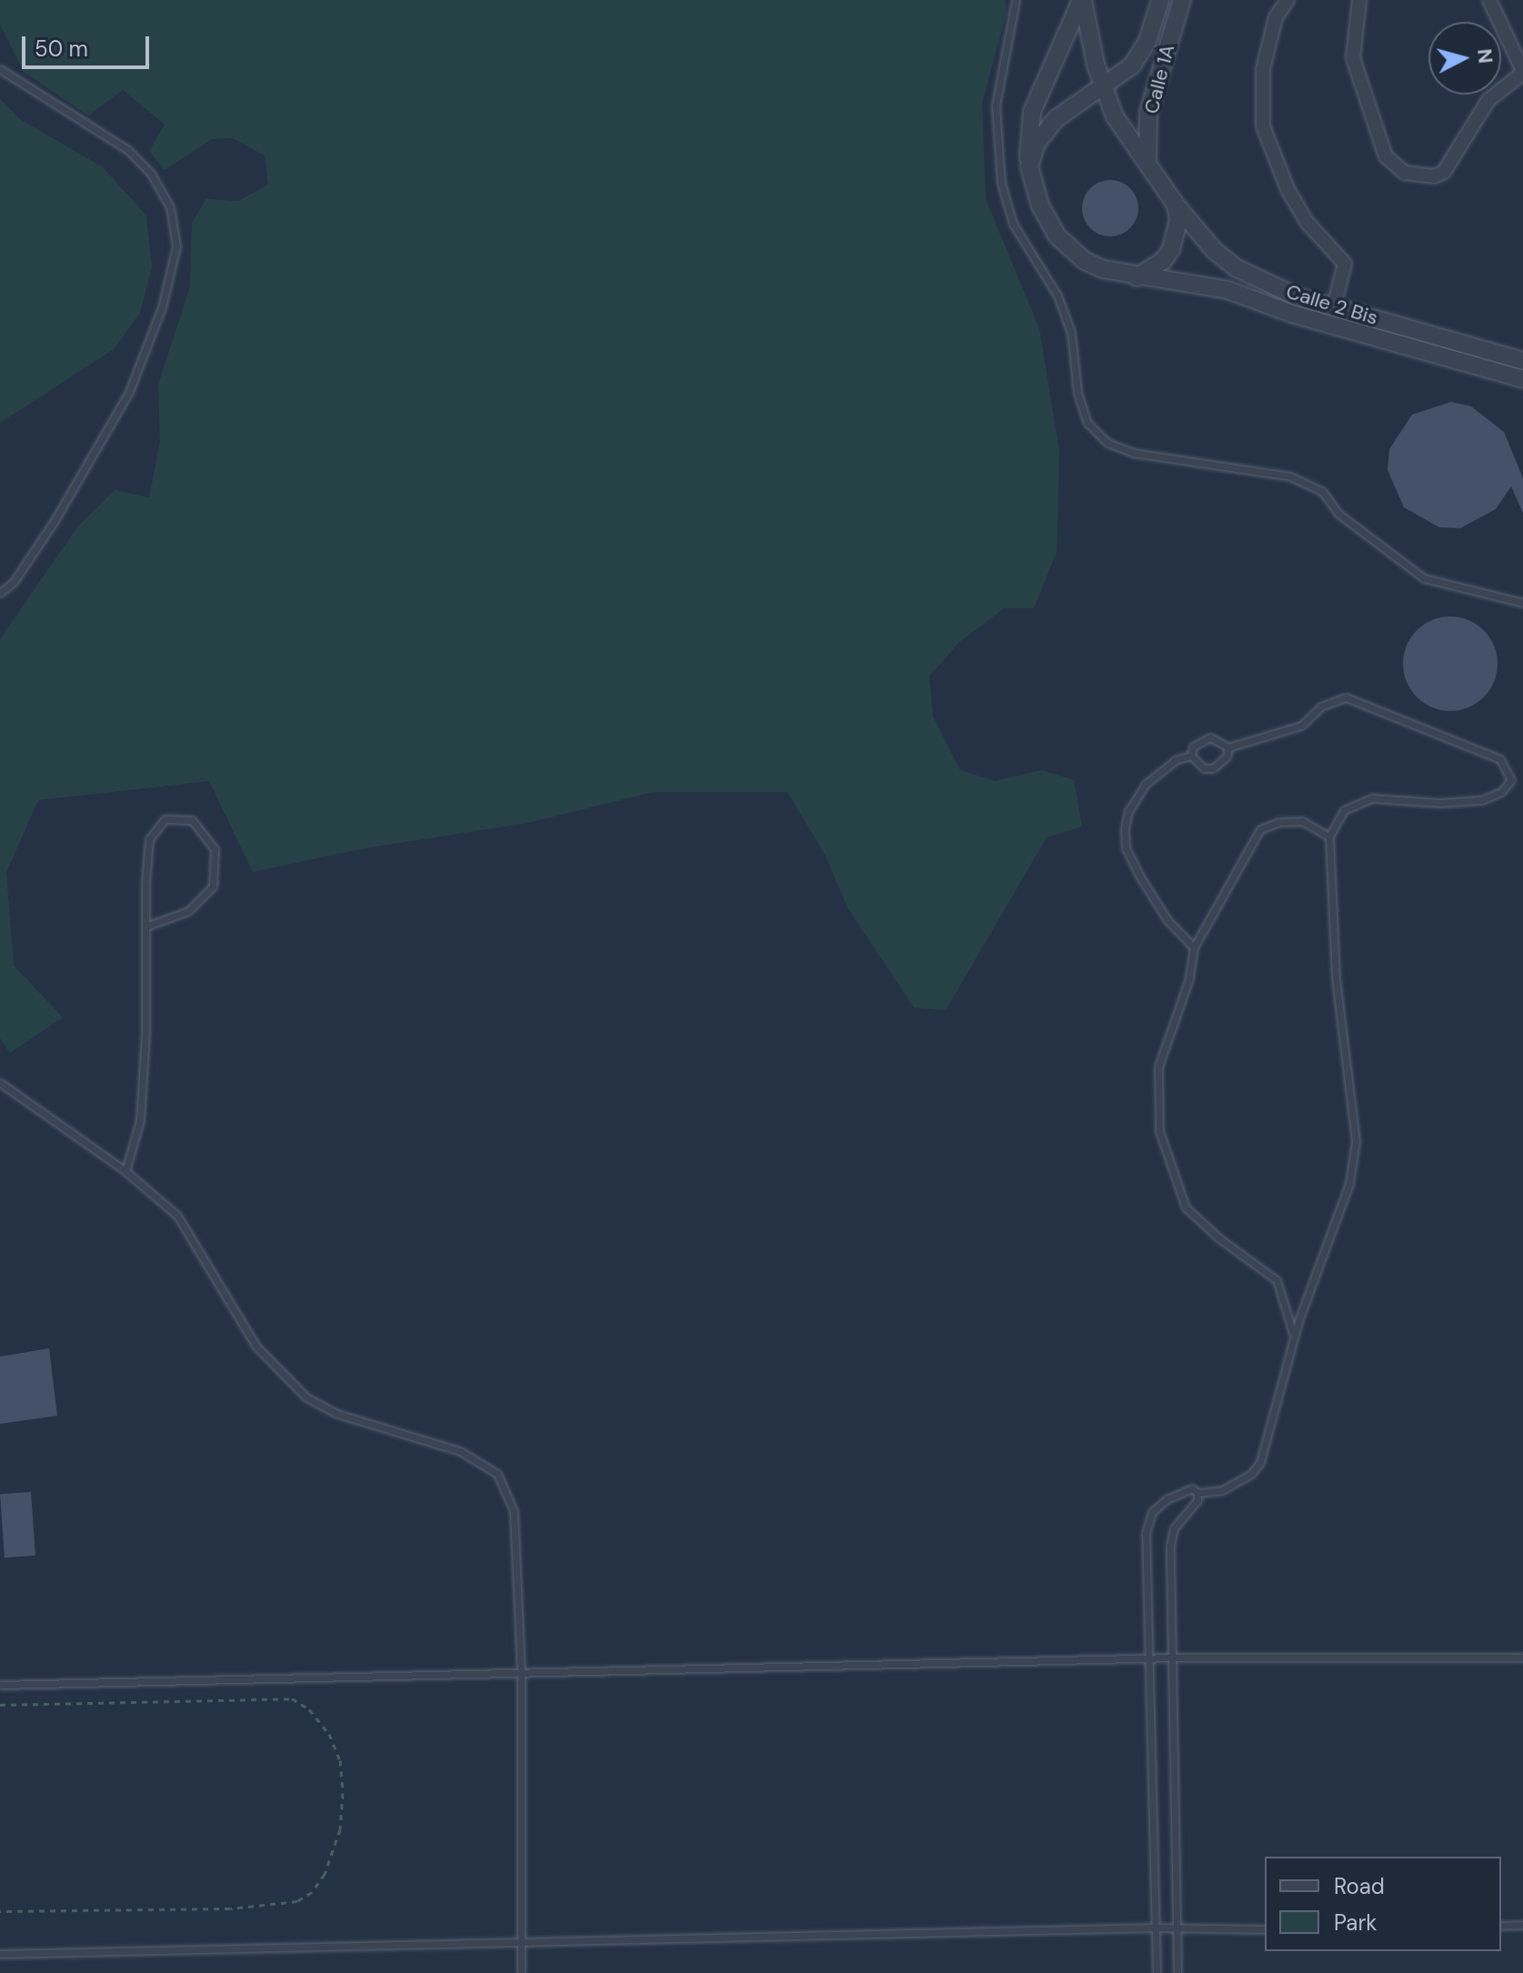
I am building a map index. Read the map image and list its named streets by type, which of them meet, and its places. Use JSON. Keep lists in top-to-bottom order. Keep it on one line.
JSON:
{"streets":{"street":["Calle 1A","Calle 2 Bis"]},"crossings":[["Calle 1A","Calle 2 Bis"]],"legend":["Road","Park"],"scale_bar":"50 m","north":"right"}
